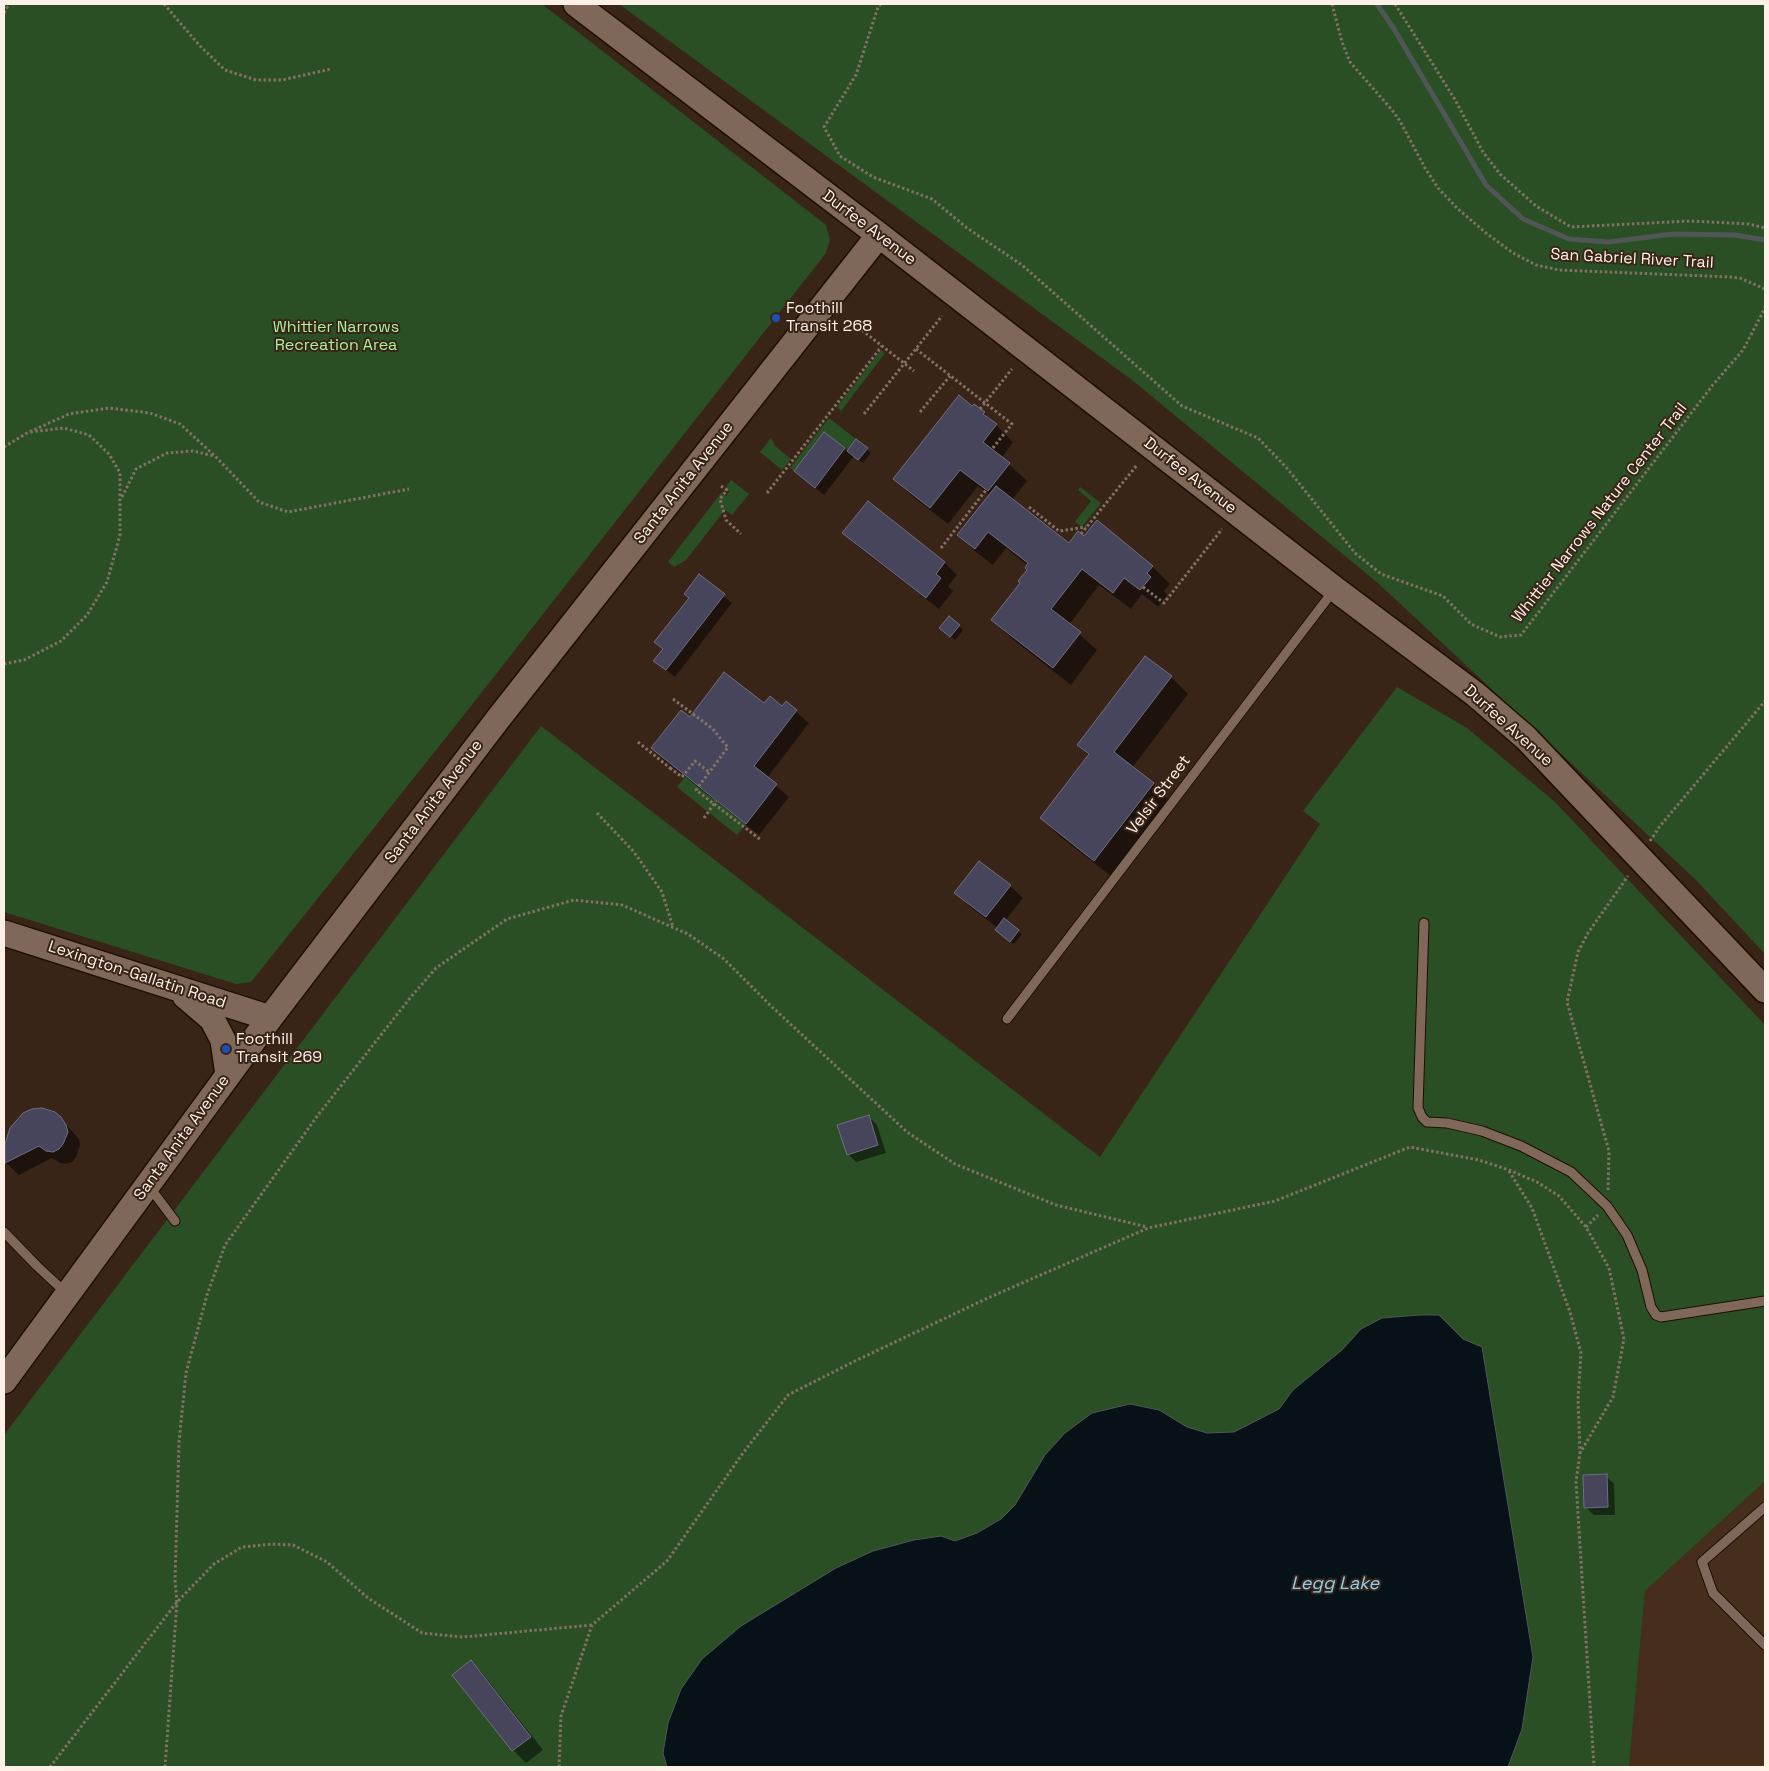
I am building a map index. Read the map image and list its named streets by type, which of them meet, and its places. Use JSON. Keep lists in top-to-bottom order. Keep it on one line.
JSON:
{"streets":{"main road":["Durfee Avenue","Santa Anita Avenue","Lexington-Gallatin Road"],"lane":["Velsir Street"],"path":["San Gabriel River Trail","Whittier Narrows Nature Center Trail"]},"crossings":[["Durfee Avenue","Santa Anita Avenue"],["Durfee Avenue","Velsir Street"],["Santa Anita Avenue","Lexington-Gallatin Road"]],"water":["Legg Lake"],"parks":["Whittier Narrows Recreation Area"],"places":["Foothill Transit 268","Foothill Transit 269"]}
